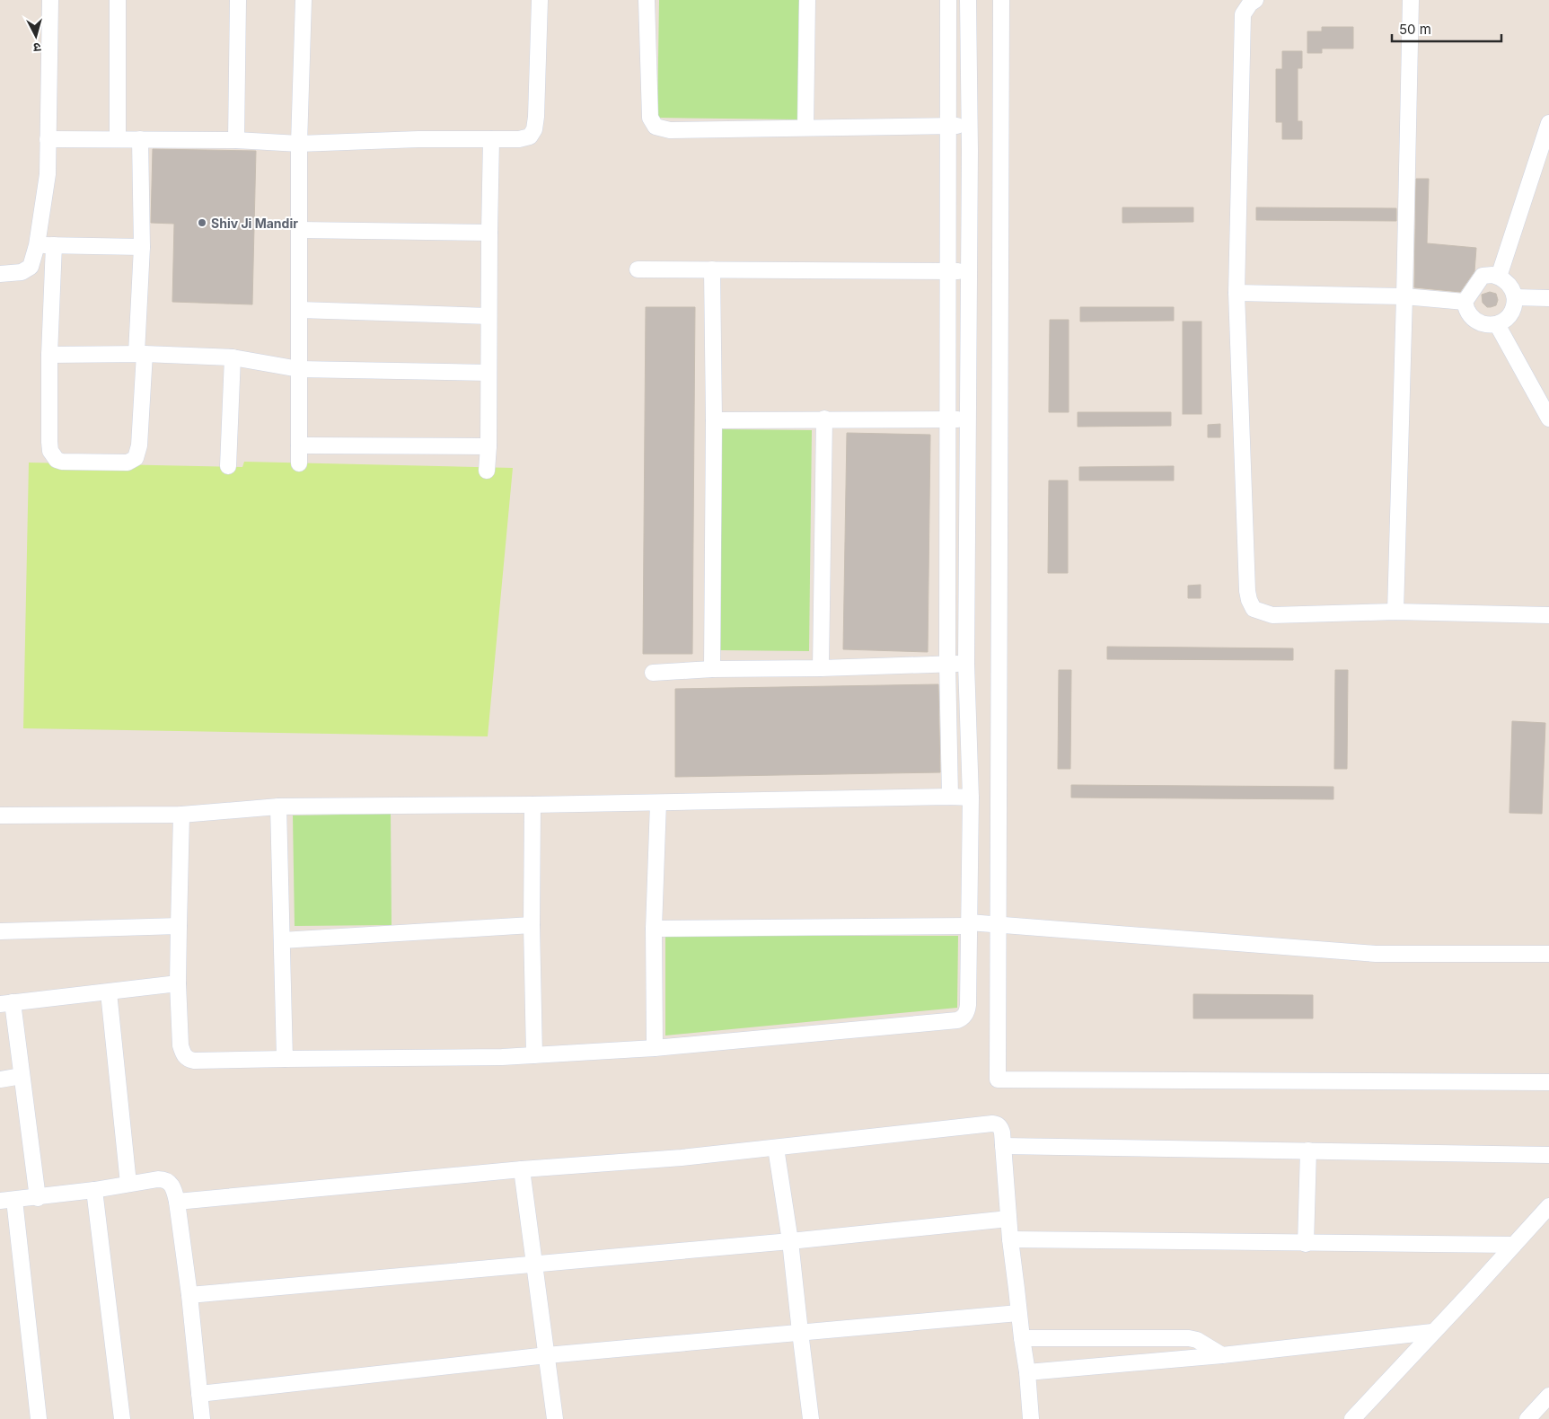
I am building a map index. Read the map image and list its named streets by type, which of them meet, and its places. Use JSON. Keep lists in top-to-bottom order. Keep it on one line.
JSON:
{"places":["Shiv Ji Mandir"],"scale_bar":"50 m","north":"bottom"}
